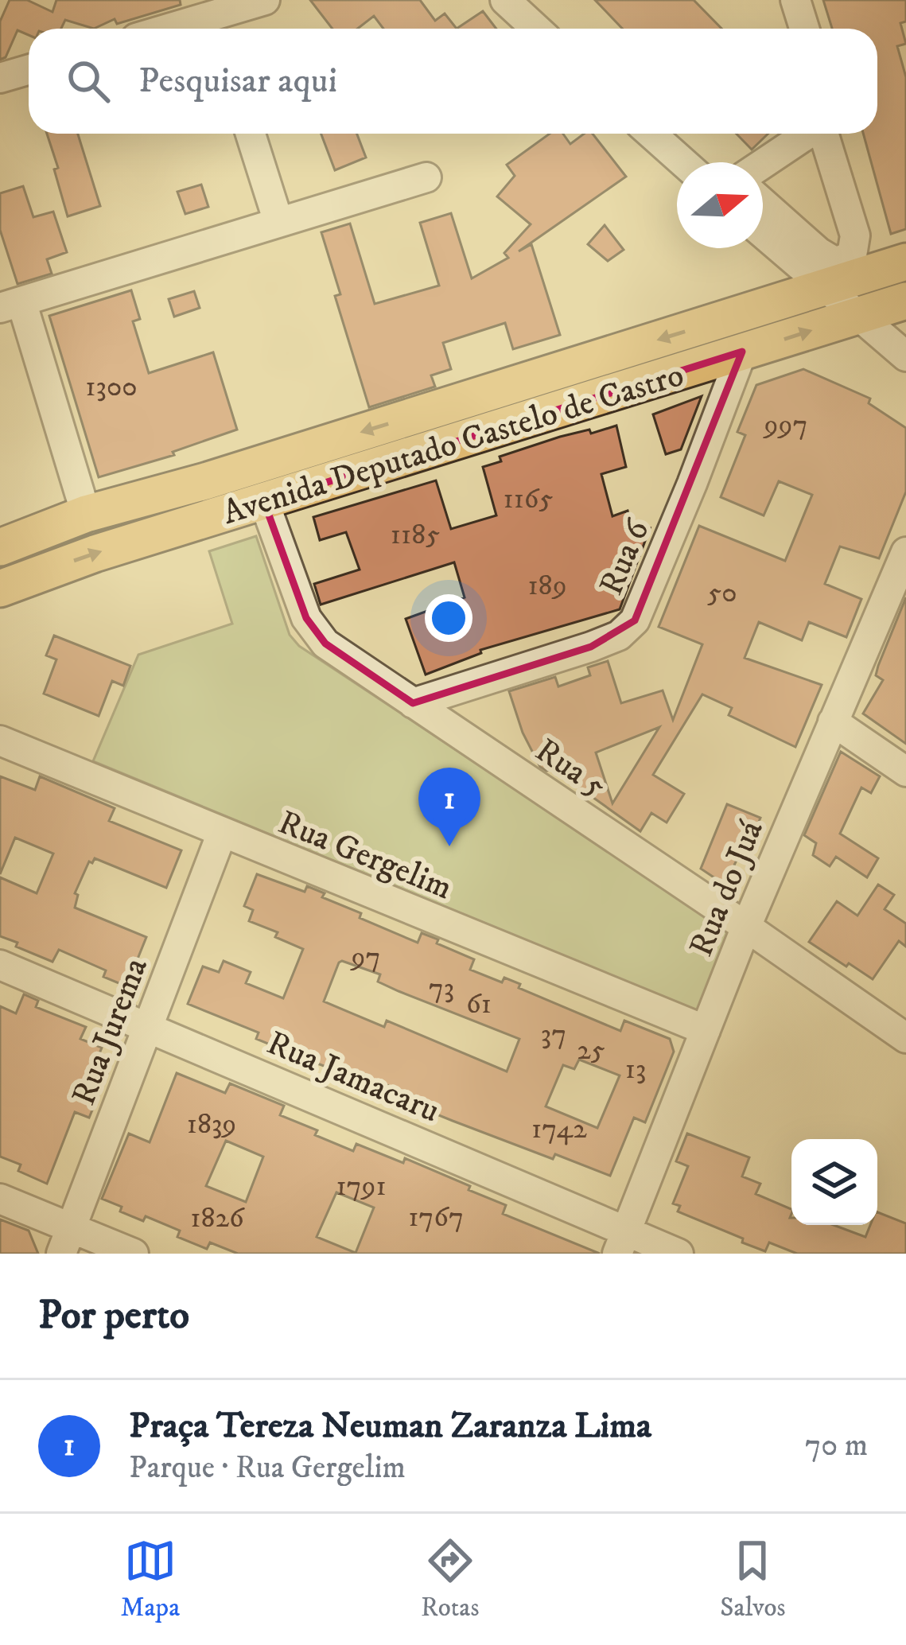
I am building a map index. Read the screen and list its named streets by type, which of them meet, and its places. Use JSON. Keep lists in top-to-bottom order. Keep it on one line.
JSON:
{"streets":{"main road":["Avenida Deputado Castelo de Castro"],"street":["Rua 6","Rua 5","Rua Gergelim","Rua do Juá","Rua Jurema","Rua Jamacaru"]},"crossings":[["Avenida Deputado Castelo de Castro","Rua 6"],["Avenida Deputado Castelo de Castro","Rua 5"],["Rua 6","Rua 5"],["Rua 5","Rua do Juá"],["Rua Gergelim","Rua do Juá"],["Rua Gergelim","Rua Jurema"],["Rua do Juá","Rua Jamacaru"],["Rua Jurema","Rua Jamacaru"]],"house_numbers":["1300","997","1165","1185","189","50","97","73","61","37","25","13","1839","1742","1791","1767","1826"],"north":"right","page":{"search":"Pesquisar aqui","pins":"1","heading":"Por perto","list":[{"mark":"1","name":"Praça Tereza Neuman Zaranza Lima","note":"Parque · Rua Gergelim","value":"70 m"}],"nav":["Mapa","Rotas","Salvos"]}}
